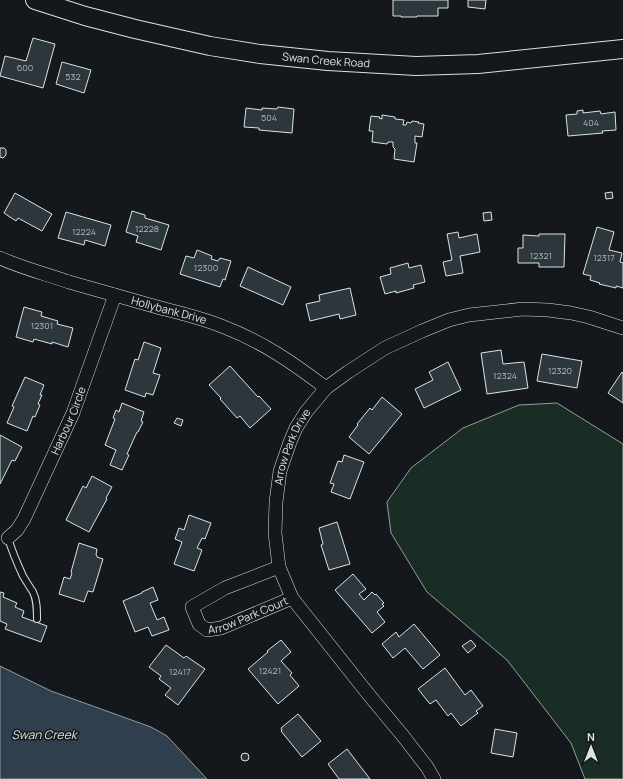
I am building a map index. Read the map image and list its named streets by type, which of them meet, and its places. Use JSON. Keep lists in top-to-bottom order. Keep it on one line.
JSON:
{"streets":{"street":["Swan Creek Road","Hollybank Drive","Harbour Circle","Arrow Park Drive","Arrow Park Court"]},"crossings":[["Hollybank Drive","Harbour Circle"],["Hollybank Drive","Arrow Park Drive"],["Arrow Park Drive","Arrow Park Court"]],"water":["Swan Creek"],"house_numbers":["600","532","504","404","12228","12224","12321","12317","12300","12301","12320","12324","12421","12417"],"north":"top"}
